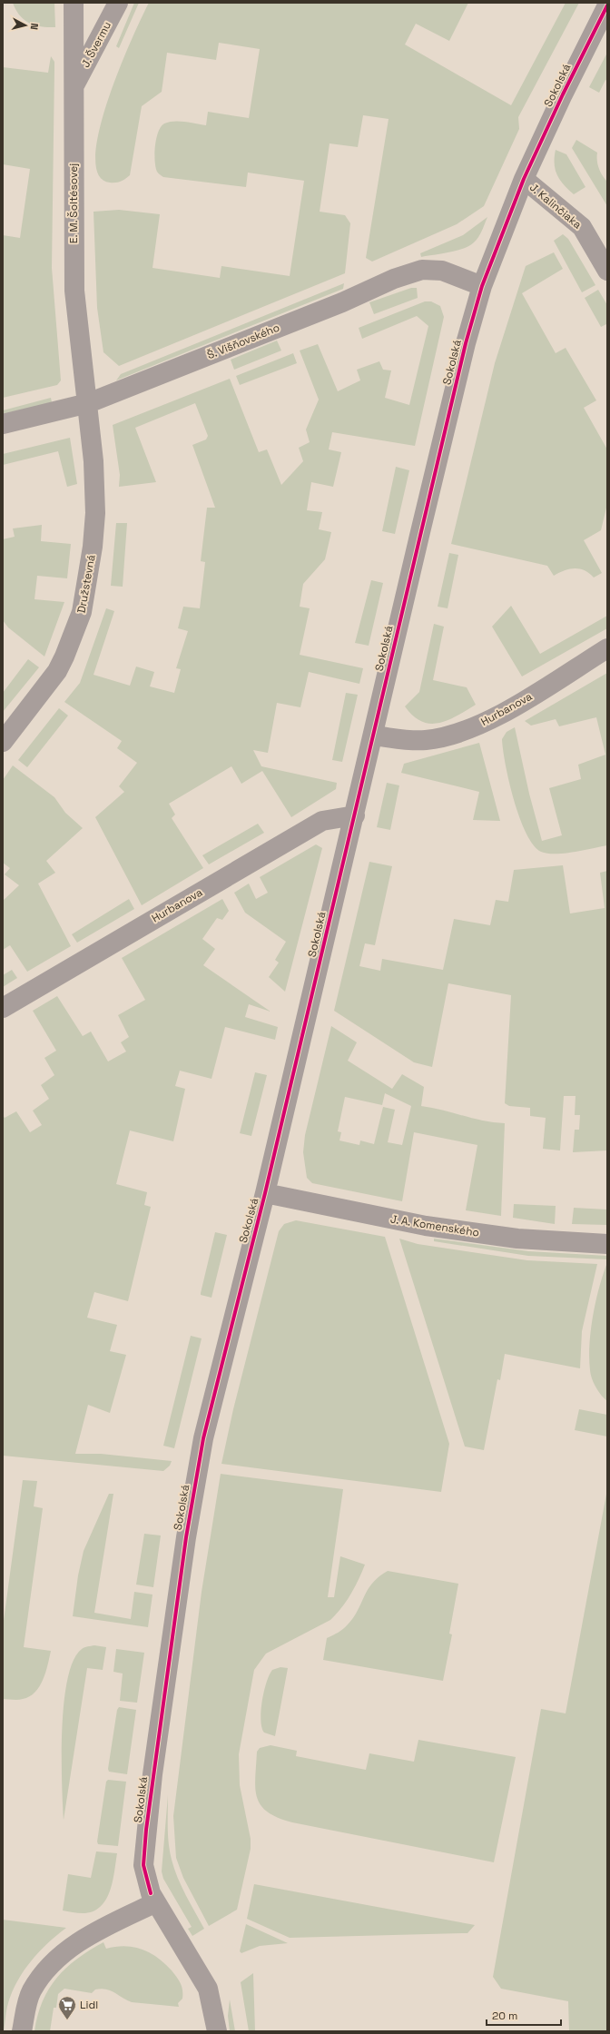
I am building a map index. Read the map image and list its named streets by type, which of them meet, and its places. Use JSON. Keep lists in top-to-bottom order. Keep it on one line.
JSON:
{"streets":{"street":["J. Švermu","Sokolská","E. M. Šoltésovej","J. Kalinčiaka","Š. Višňovského","Družstevná","Hurbanova","J. A. Komenského"]},"crossings":[["J. Švermu","E. M. Šoltésovej"],["Sokolská","J. Kalinčiaka"],["Sokolská","Š. Višňovského"],["Sokolská","Hurbanova"],["Sokolská","J. A. Komenského"],["E. M. Šoltésovej","Š. Višňovského"],["E. M. Šoltésovej","Družstevná"],["Š. Višňovského","Družstevná"]],"places":{"supermarket":["Lidl"]},"scale_bar":"20 m","north":"right"}
